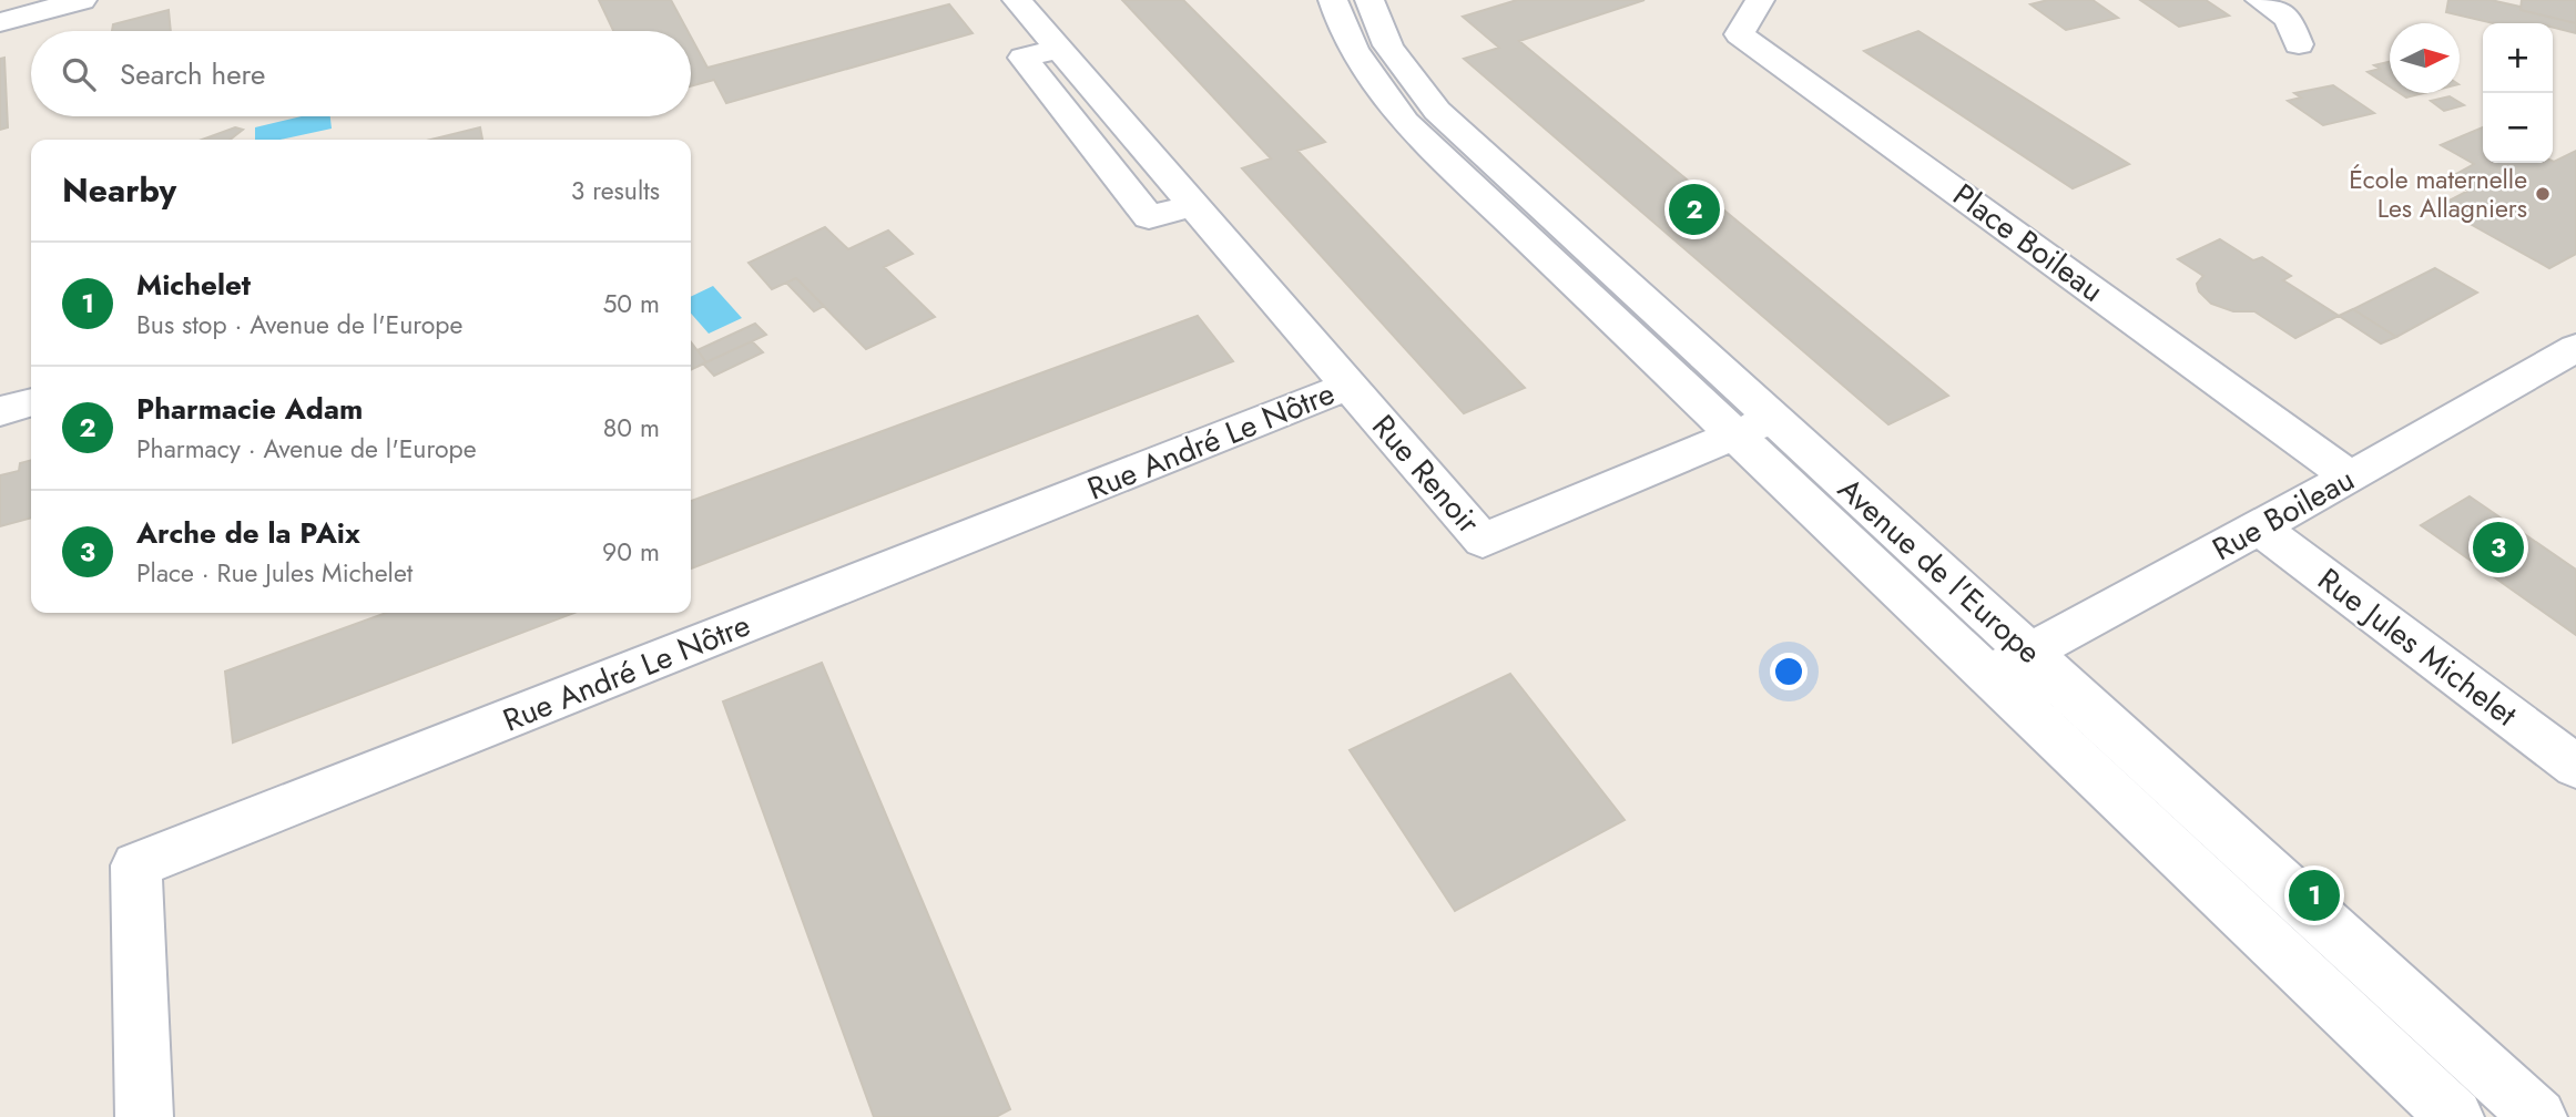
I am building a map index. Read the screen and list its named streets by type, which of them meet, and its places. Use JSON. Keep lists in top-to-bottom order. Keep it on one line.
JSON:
{"streets":{"street":["Place Boileau","Rue André Le Nôtre","Rue Renoir","Rue Boileau","Avenue de l'Europe","Rue Jules Michelet"]},"crossings":[["Place Boileau","Rue Boileau"],["Rue André Le Nôtre","Rue Renoir"],["Rue Renoir","Avenue de l'Europe"],["Rue Boileau","Avenue de l'Europe"],["Rue Boileau","Rue Jules Michelet"]],"places":["École maternelle Les Allagniers"],"north":"right","page":{"map_buttons":["+","−"],"search":"Search here","heading":["Nearby","3 results"],"pins":["2","3","1"],"list":[{"mark":"1","name":"Michelet","note":"Bus stop · Avenue de l'Europe","value":"50 m"},{"mark":"2","name":"Pharmacie Adam","note":"Pharmacy · Avenue de l'Europe","value":"80 m"},{"mark":"3","name":"Arche de la PAix","note":"Place · Rue Jules Michelet","value":"90 m"}]}}
